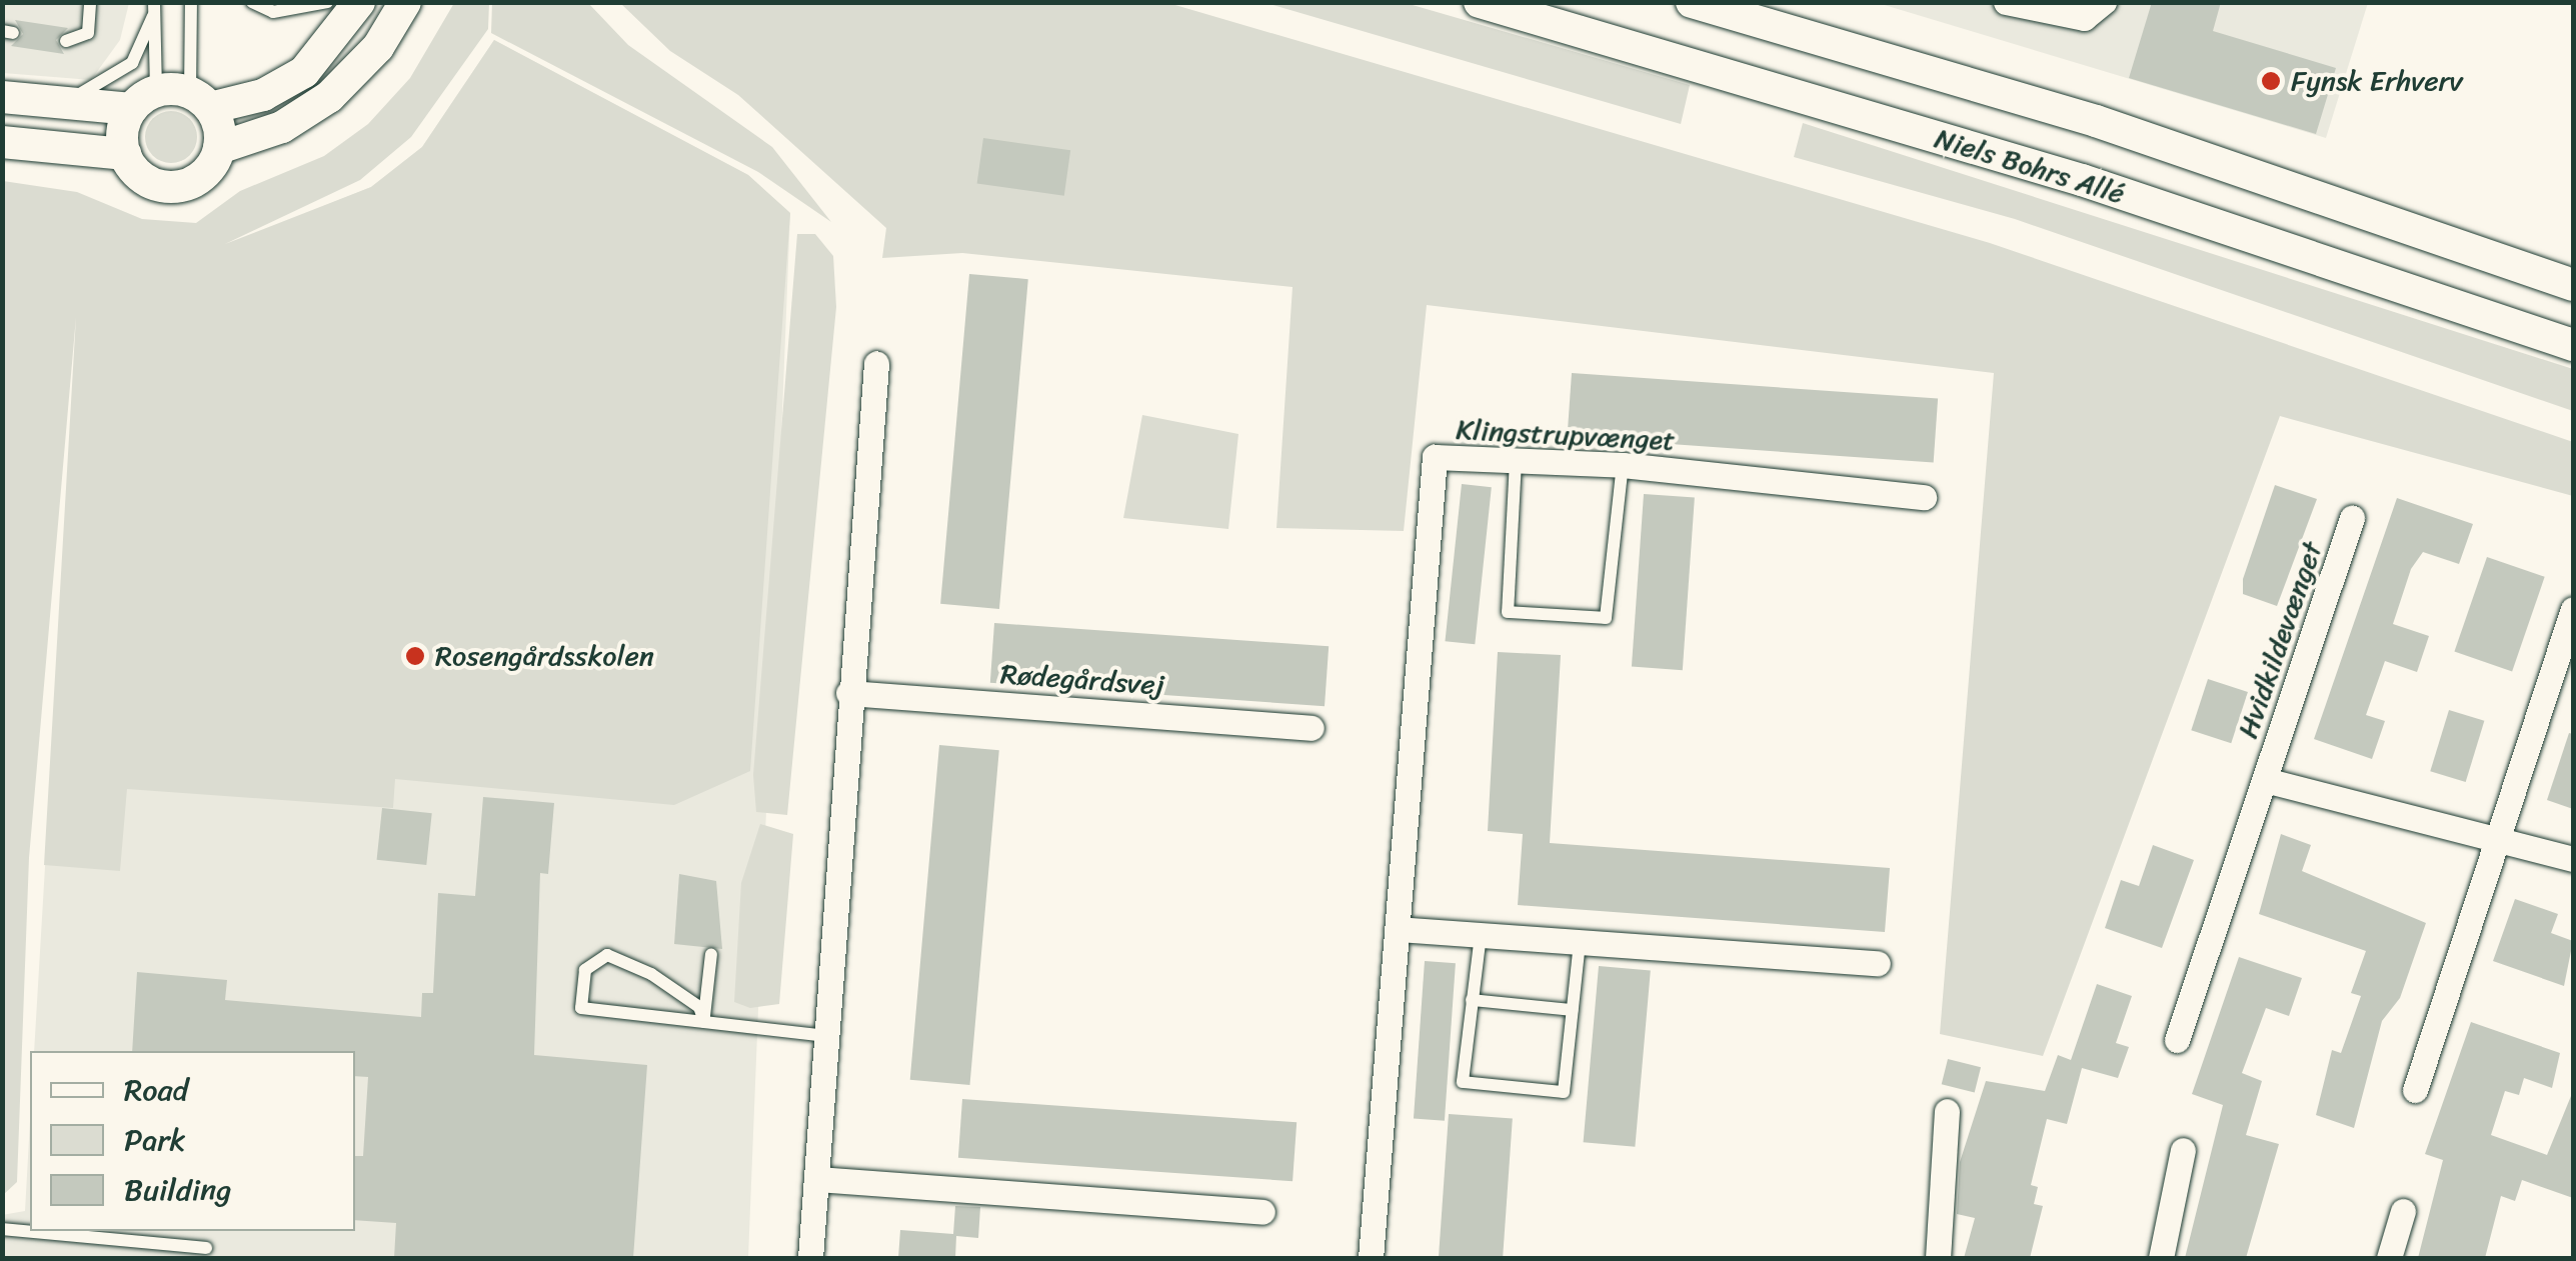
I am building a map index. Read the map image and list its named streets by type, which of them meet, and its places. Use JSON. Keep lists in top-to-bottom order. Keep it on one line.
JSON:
{"streets":{"street":["Niels Bohrs Allé","Klingstrupvænget","Hvidkildevænget","Rødegårdsvej"]},"places":["Fynsk Erhverv","Rosengårdsskolen"],"legend":["Road","Park","Building"]}
